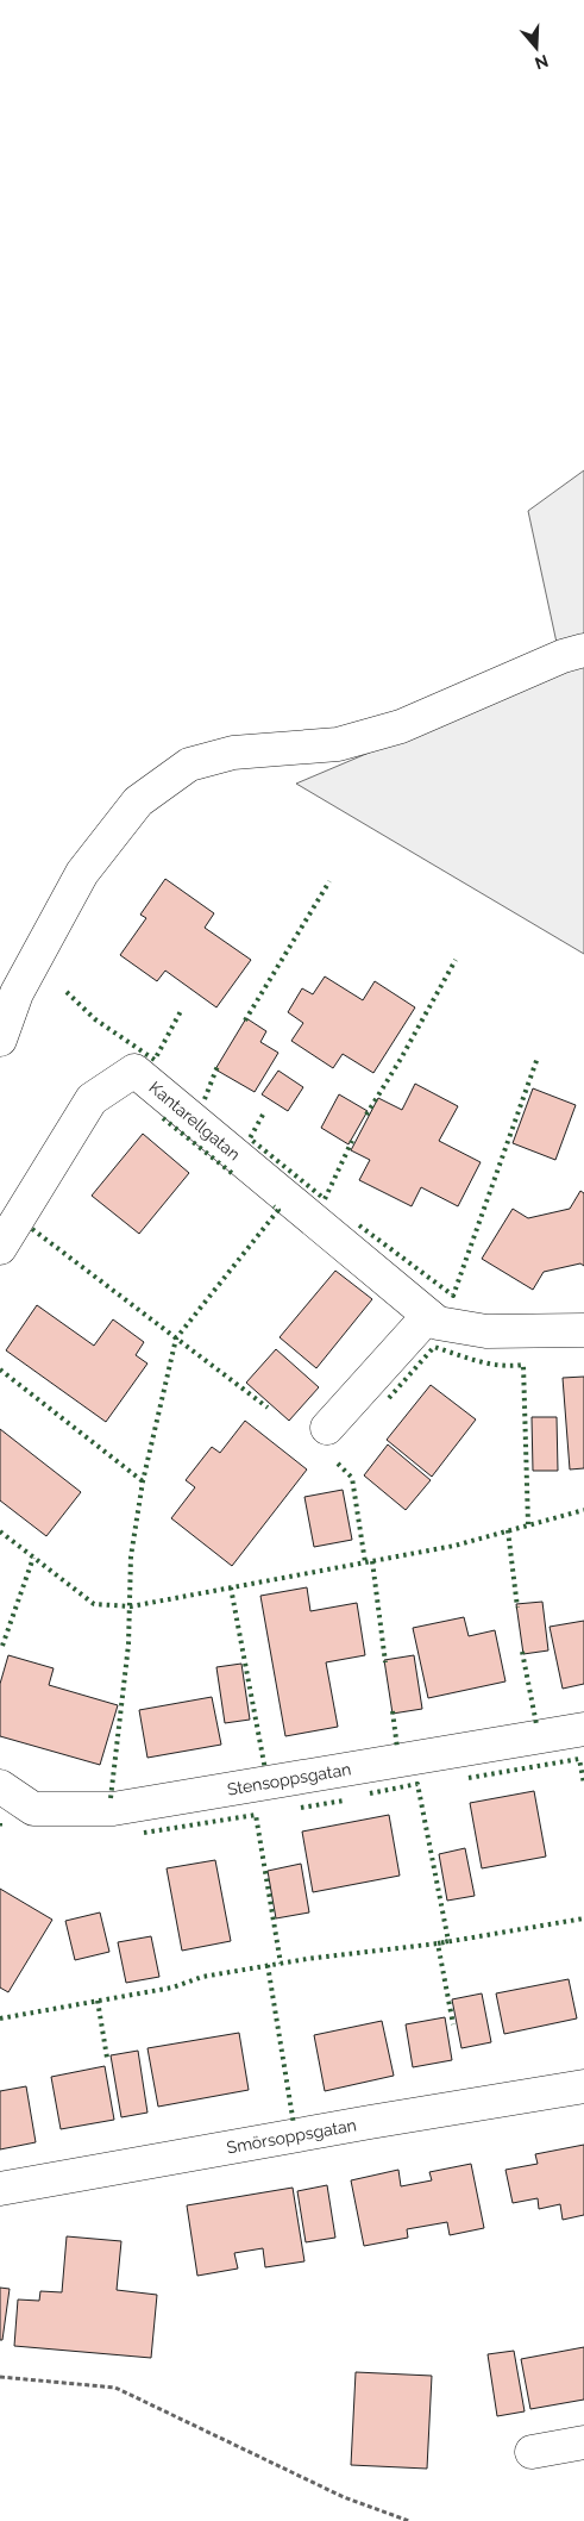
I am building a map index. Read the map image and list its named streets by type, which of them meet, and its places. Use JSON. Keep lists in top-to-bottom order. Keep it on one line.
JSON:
{"streets":{"street":["Kantarellgatan","Stensoppsgatan","Smörsoppsgatan"]},"north":"bottom"}
